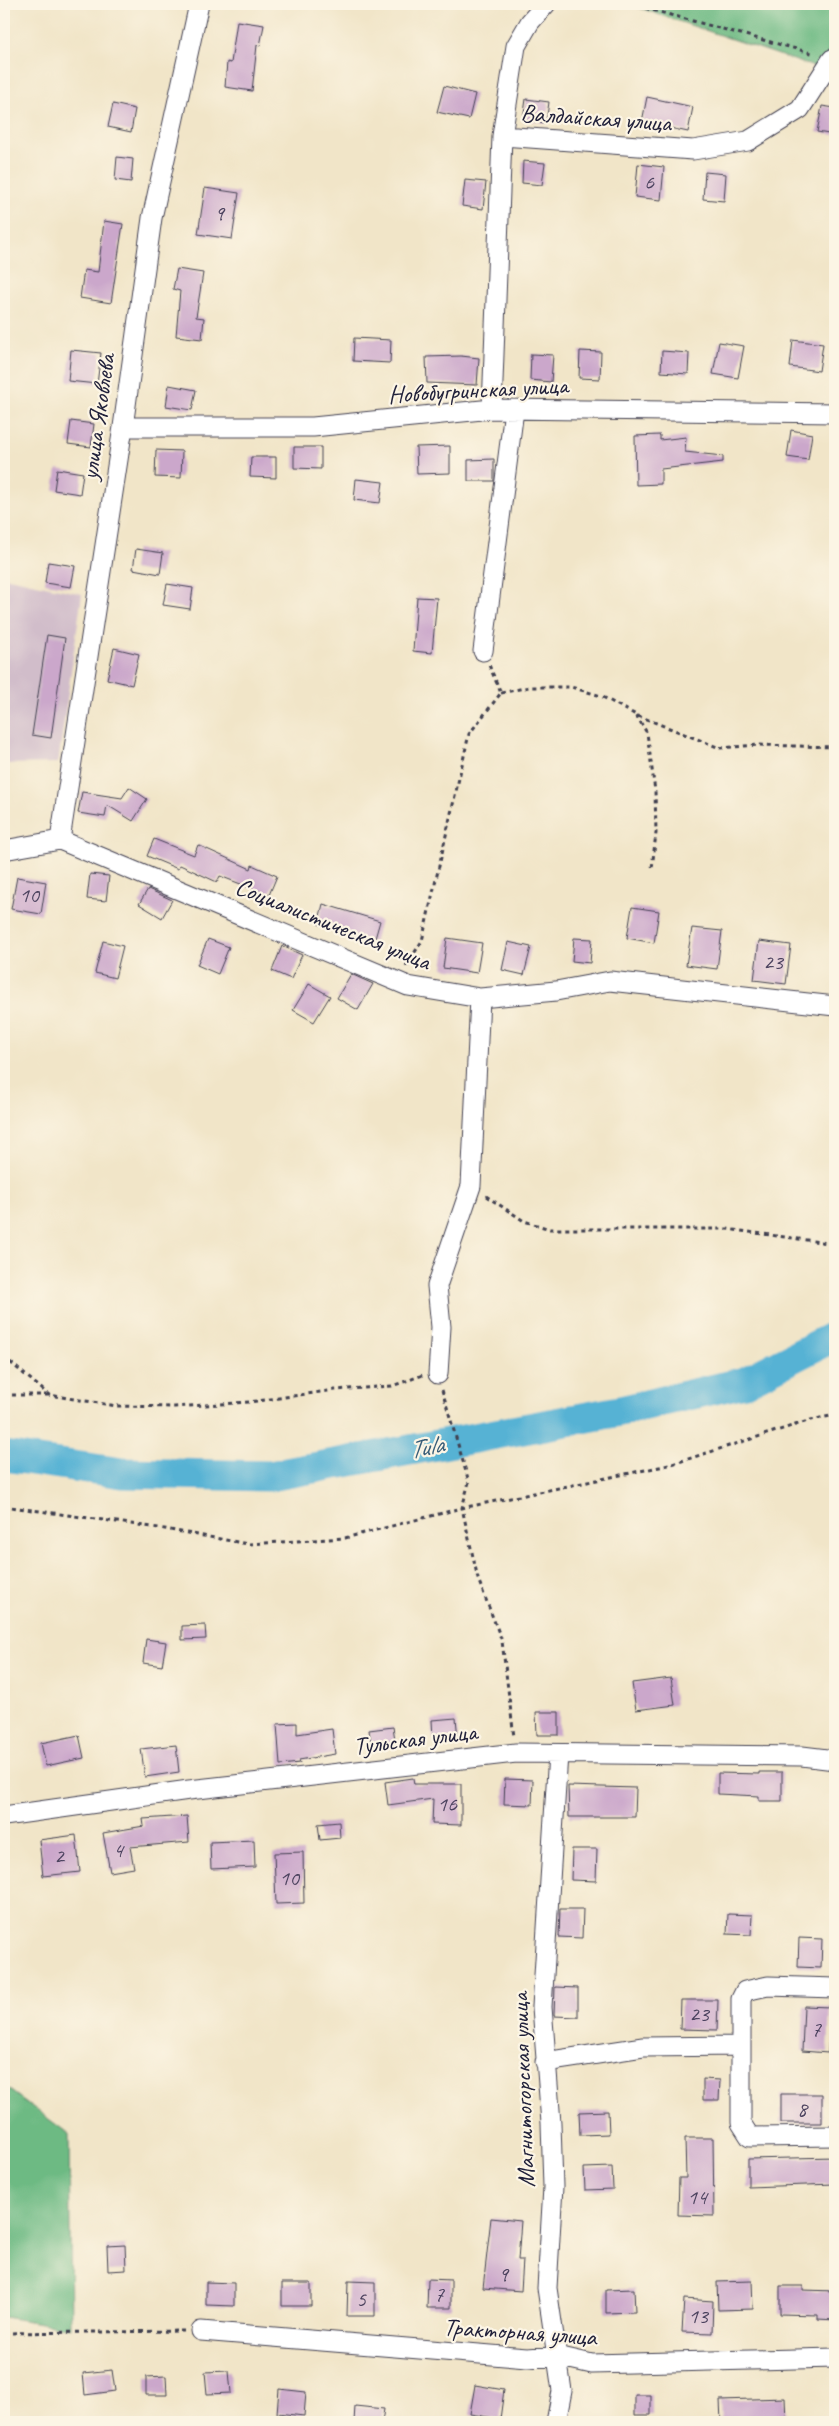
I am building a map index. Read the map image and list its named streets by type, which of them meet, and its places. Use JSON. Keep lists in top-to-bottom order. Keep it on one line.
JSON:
{"streets":{"street":["Валдайская улица","Новобугринская улица","улица Яковлева","Социалистическая улица","Тульская улица","Магнитогорская улица","Тракторная улица"]},"crossings":[["Валдайская улица","Новобугринская улица"],["Новобугринская улица","улица Яковлева"],["улица Яковлева","Социалистическая улица"],["Тульская улица","Магнитогорская улица"],["Магнитогорская улица","Тракторная улица"]],"water":["Tula"],"house_numbers":["6","9","10","23","16","4","2","10","23","7","8","14","9","7","5","13"]}
